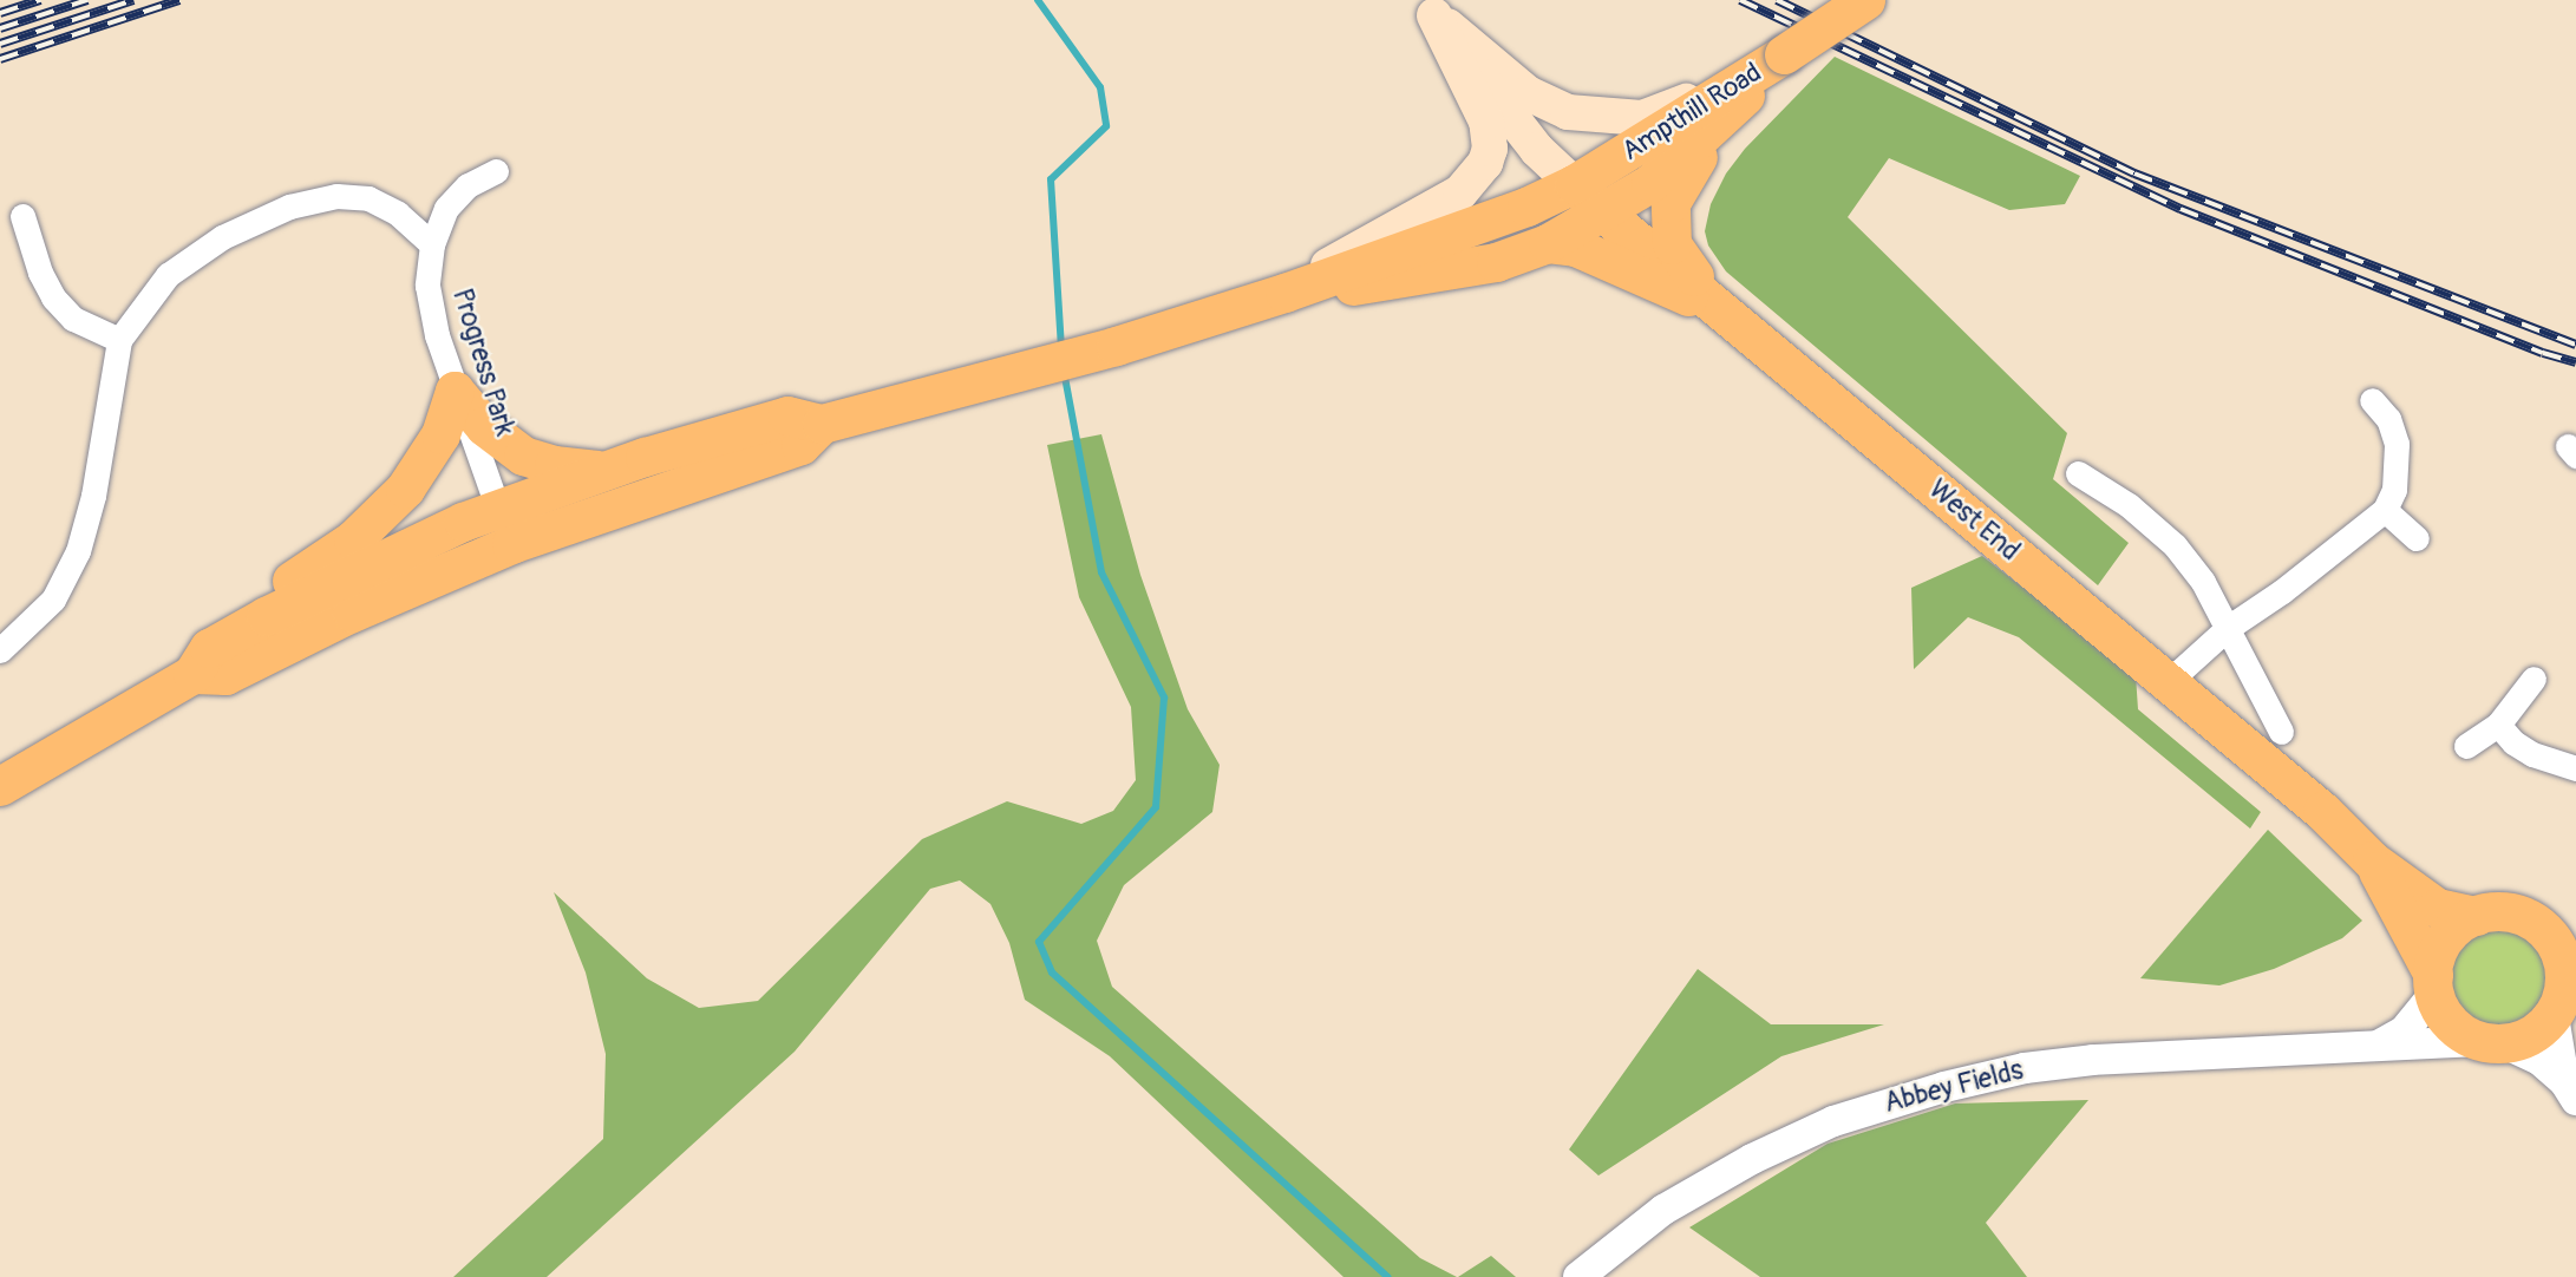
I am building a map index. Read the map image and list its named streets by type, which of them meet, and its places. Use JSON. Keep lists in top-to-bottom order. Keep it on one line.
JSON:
{"streets":{"main road":["Ampthill Road","West End"],"street":["Progress Park","Abbey Fields"]},"crossings":[["Ampthill Road","West End"],["West End","Abbey Fields"]]}
